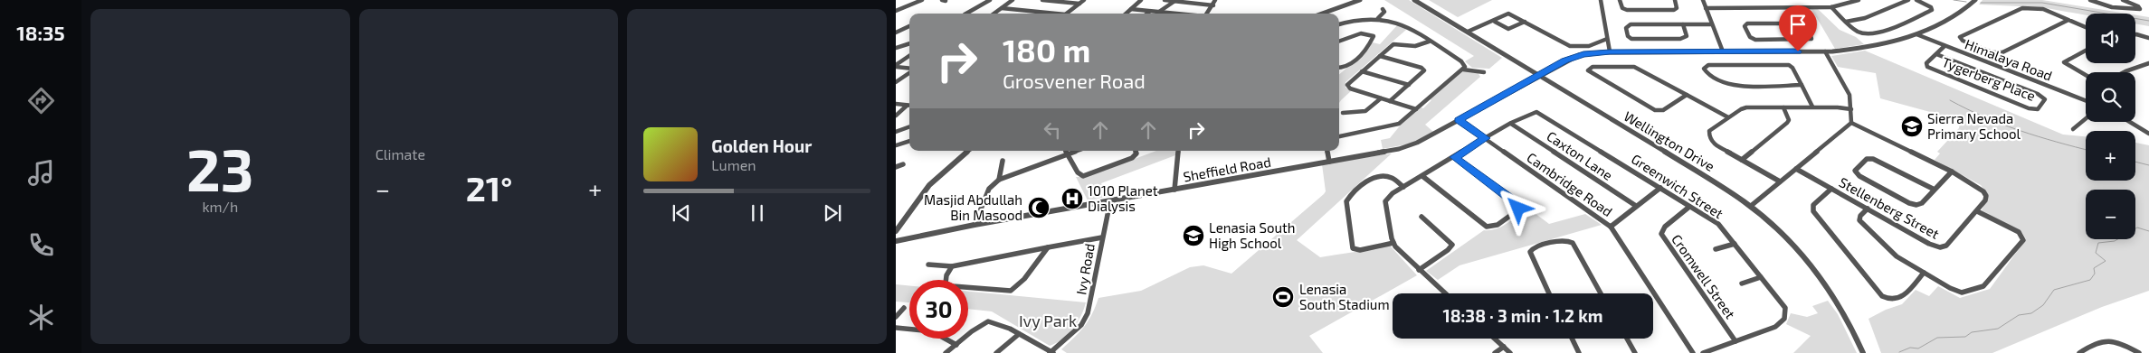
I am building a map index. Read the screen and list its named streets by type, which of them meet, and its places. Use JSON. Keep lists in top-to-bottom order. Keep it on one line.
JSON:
{"streets":{"street":["Himalaya Road","Tygerberg Place","Wellington Drive","Caxton Lane","Sheffield Road","Cambridge Road","Greenwich Street","Stellenberg Street","Ivy Road","Cromwell Street"]},"crossings":[["Himalaya Road","Tygerberg Place"],["Himalaya Road","Sheffield Road"],["Wellington Drive","Sheffield Road"],["Caxton Lane","Greenwich Street"],["Sheffield Road","Cambridge Road"],["Sheffield Road","Ivy Road"],["Greenwich Street","Cromwell Street"]],"parks":["Ivy Park"],"places":{"school or university":["Sierra Nevada Primary School","Lenasia South High School"],"hospital":["1010 Planet Dialysis"],"mosque":["Masjid Abdullah Bin Masood"],"sports":["Lenasia South Stadium"]},"page":{"tabs":"18:35","tile":[["23","km/h"],"Climate"],"map_buttons":["+","−"],"turn":["180 m","Grosvener Road"],"song":["Golden Hour","Lumen"],"heat":["−","21°","+"],"limit":"30","trip":"18:38 · 3 min · 1.2 km"}}
